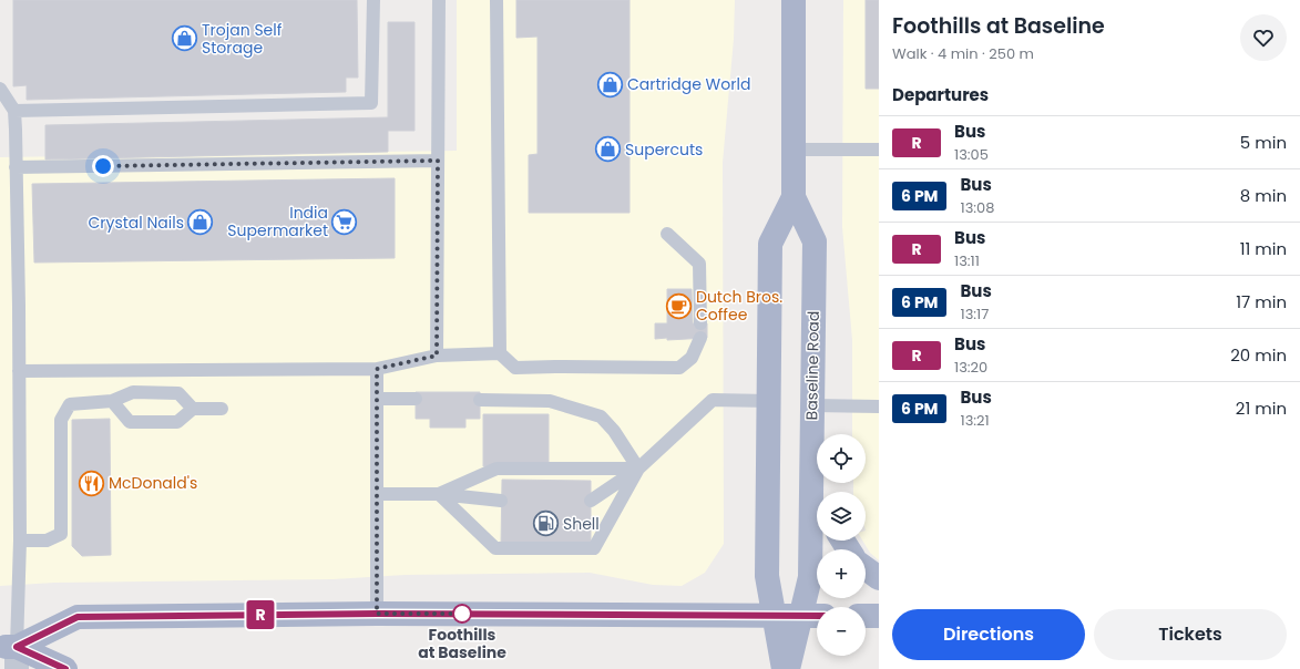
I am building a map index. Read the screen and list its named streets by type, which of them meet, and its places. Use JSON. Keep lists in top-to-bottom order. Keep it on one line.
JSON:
{"streets":{"main road":["Baseline Road"]},"places":{"shop":["Trojan Self Storage","Cartridge World","Supercuts","Crystal Nails"],"supermarket":["India Supermarket"],"cafe":["Dutch Bros. Coffee"],"restaurant":["McDonald's"],"fuel station":["Shell"],"other":["Foothills at Baseline"]},"lines":["bus line R"],"page":{"on_map":"R","heading":[["Foothills at Baseline","Walk · 4 min · 250 m"],"Departures"],"list":[{"mark":"R","name":"Bus","note":"13:05","value":"5 min"},{"mark":"6 PM","name":"Bus","note":"13:08","value":"8 min"},{"mark":"R","name":"Bus","note":"13:11","value":"11 min"},{"mark":"6 PM","name":"Bus","note":"13:17","value":"17 min"},{"mark":"R","name":"Bus","note":"13:20","value":"20 min"},{"mark":"6 PM","name":"Bus","note":"13:21","value":"21 min"}],"map_buttons":["+","−"],"buttons":["Directions","Tickets"]}}
